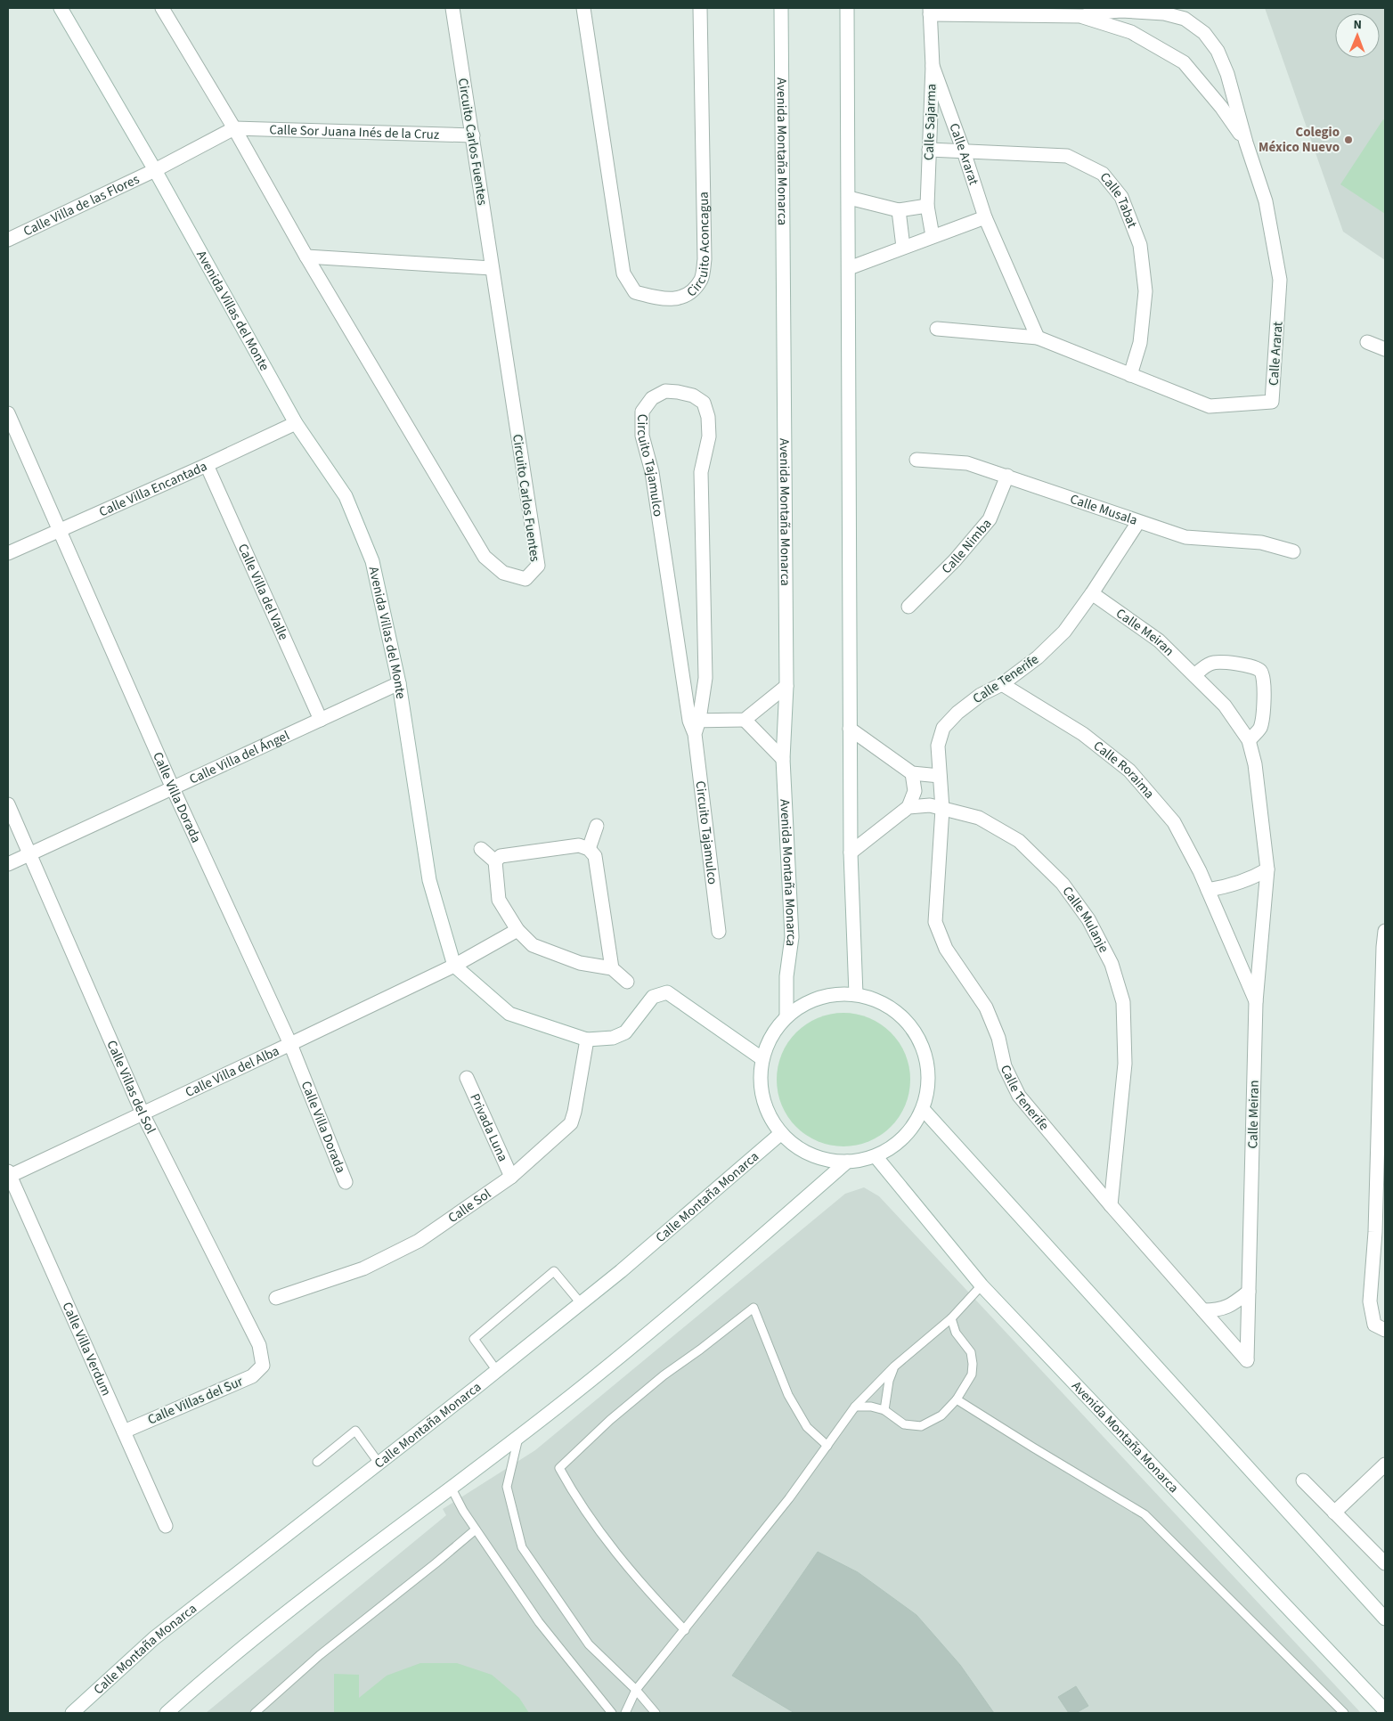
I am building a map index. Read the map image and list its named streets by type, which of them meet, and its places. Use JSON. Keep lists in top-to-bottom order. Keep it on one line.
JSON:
{"streets":{"street":["Calle Sajarma","Calle Sor Juana Inés de la Cruz","Circuito Carlos Fuentes","Avenida Montaña Monarca","Calle Ararat","Calle Tabat","Calle Villa de las Flores","Circuito Aconcagua","Avenida Villas del Monte","Circuito Tajamulco","Calle Villa Encantada","Calle Musala","Calle Nimba","Calle Villa del Valle","Calle Meiran","Calle Tenerife","Calle Villa del Ángel","Calle Roraima","Calle Villa Dorada","Calle Mulanje","Calle Villa del Alba","Calle Villas del Sol","Privada Luna","Calle Montaña Monarca","Calle Sol","Calle Villa Verdum","Calle Villas del Sur"]},"crossings":[["Calle Sajarma","Calle Ararat"],["Calle Sajarma","Calle Tabat"],["Calle Sor Juana Inés de la Cruz","Circuito Carlos Fuentes"],["Calle Ararat","Calle Tabat"],["Calle Villa de las Flores","Avenida Villas del Monte"],["Avenida Villas del Monte","Calle Villa Encantada"],["Avenida Villas del Monte","Calle Villa del Ángel"],["Avenida Villas del Monte","Calle Villa del Alba"],["Calle Villa Encantada","Calle Villa del Valle"],["Calle Villa Encantada","Calle Villa Dorada"],["Calle Musala","Calle Nimba"],["Calle Musala","Calle Tenerife"],["Calle Villa del Valle","Calle Villa del Ángel"],["Calle Meiran","Calle Tenerife"],["Calle Meiran","Calle Roraima"],["Calle Tenerife","Calle Roraima"],["Calle Tenerife","Calle Mulanje"],["Calle Villa del Ángel","Calle Villa Dorada"],["Calle Villa del Ángel","Calle Villas del Sol"],["Calle Villa Dorada","Calle Villa del Alba"],["Calle Villa del Alba","Calle Villas del Sol"],["Calle Villa del Alba","Calle Villa Verdum"],["Calle Villas del Sol","Calle Villas del Sur"],["Privada Luna","Calle Sol"],["Calle Villa Verdum","Calle Villas del Sur"]],"places":["Colegio México Nuevo"],"north":"top"}
